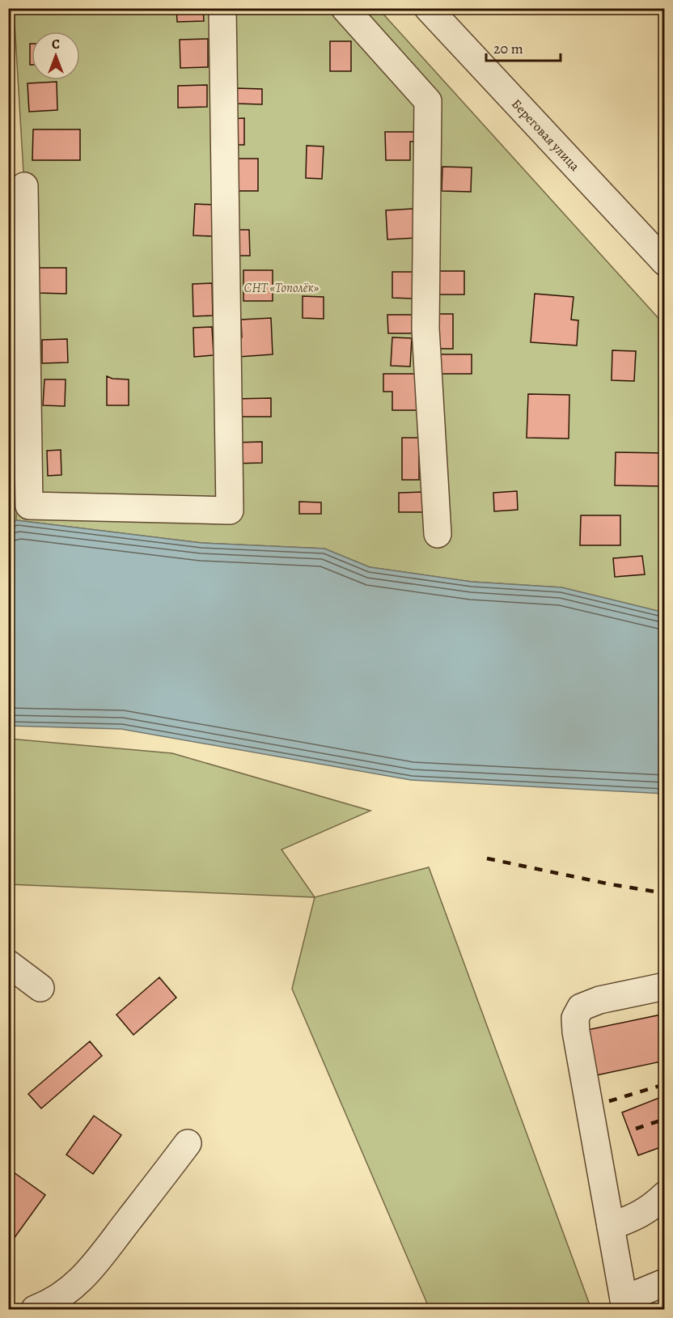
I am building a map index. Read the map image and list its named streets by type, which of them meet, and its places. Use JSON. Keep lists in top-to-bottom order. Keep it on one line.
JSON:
{"streets":{"street":["Береговая улица"]},"parks":["СНТ «Тополёк»"],"scale_bar":"20 m","north":"top"}
